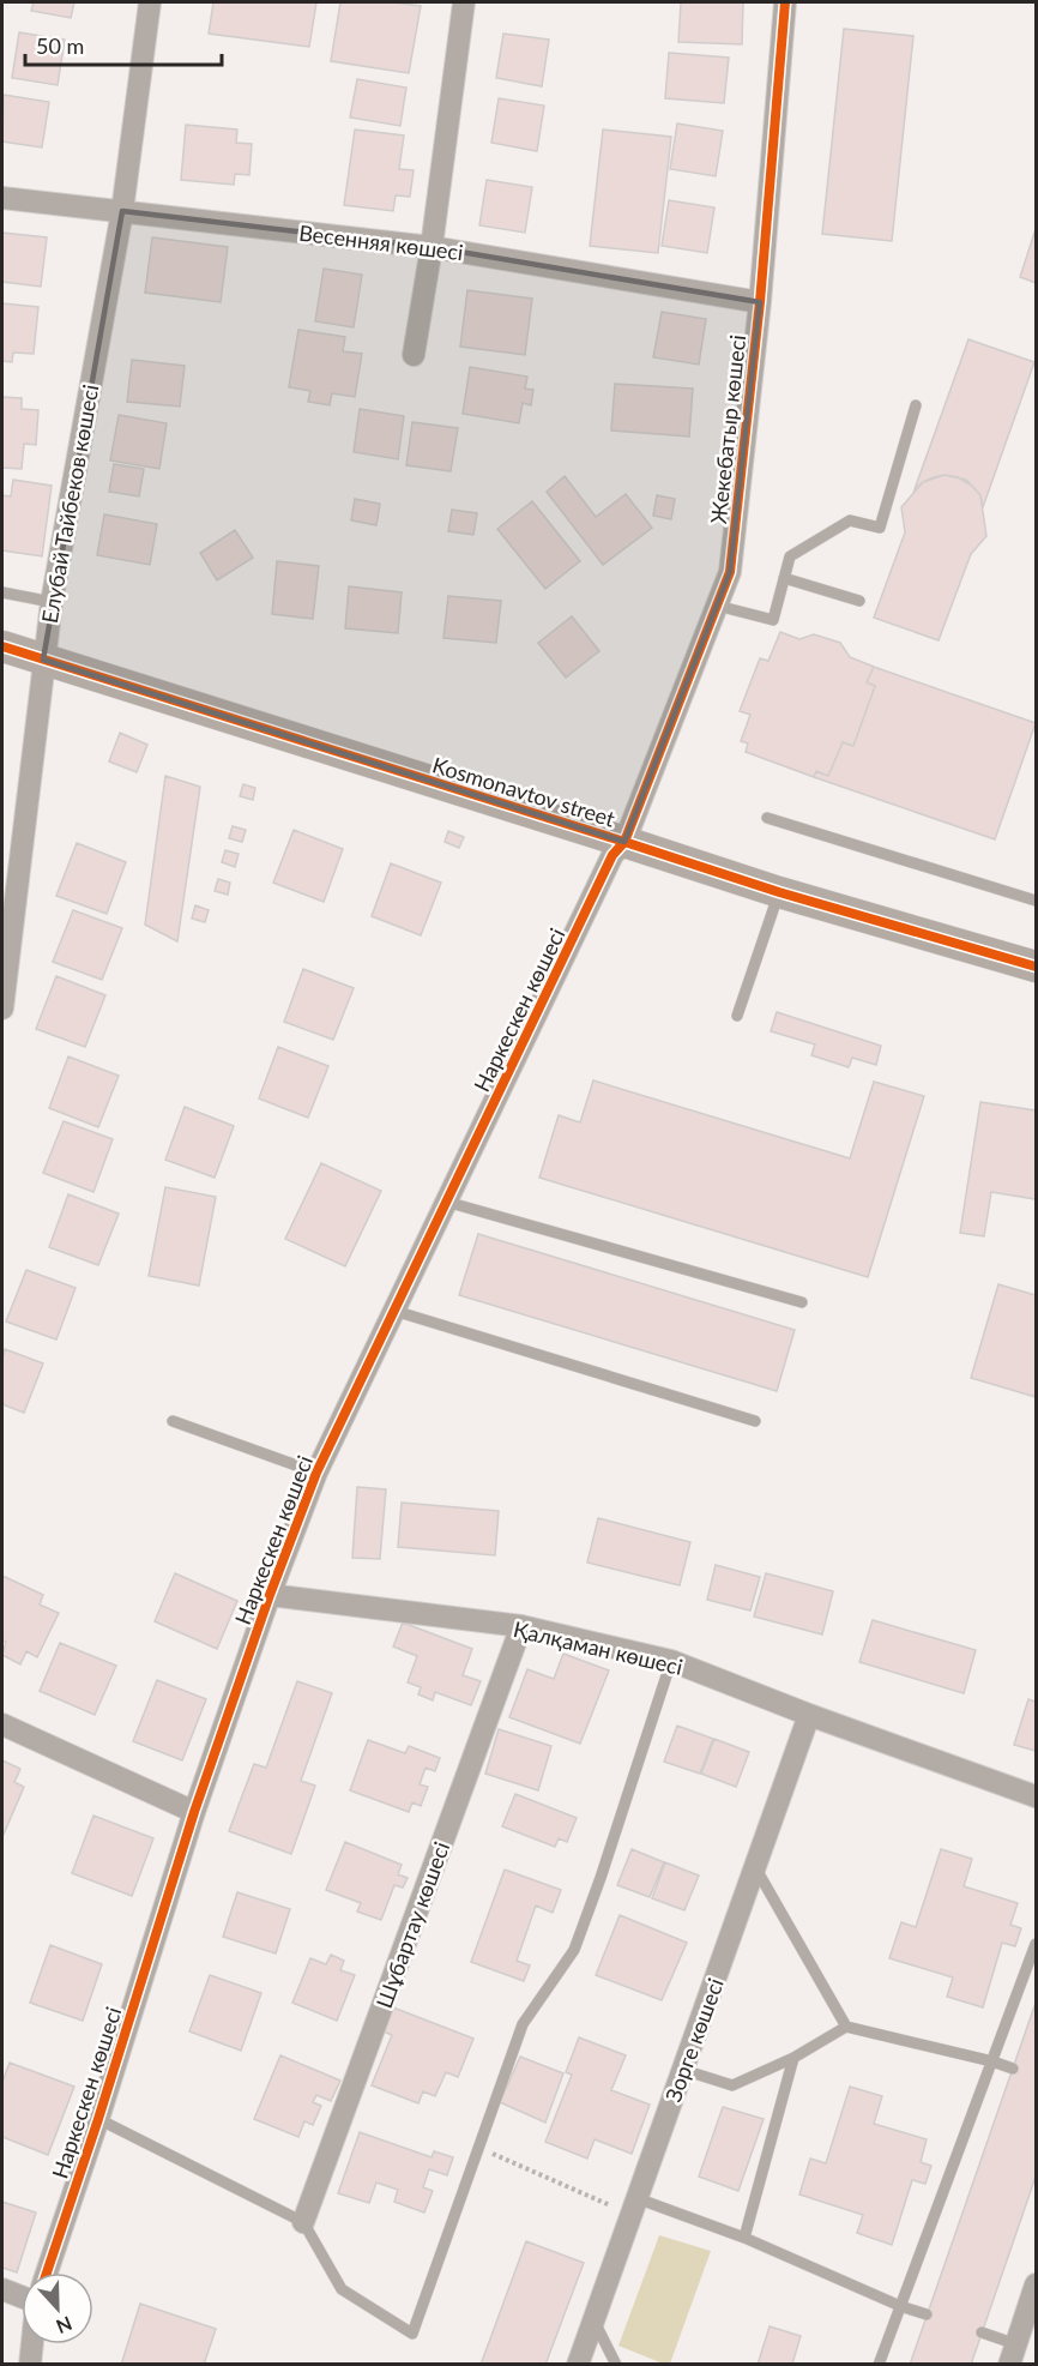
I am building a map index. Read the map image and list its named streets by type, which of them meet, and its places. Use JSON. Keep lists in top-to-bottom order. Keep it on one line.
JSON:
{"streets":{"street":["Весенняя көшесі","Жекебатыр көшесі","Елубай Тайбеков көшесі","Kosmonavtov street","Наркескен көшесі","Қалқаман көшесі","Шұбартау көшесі","Зорге көшесі"]},"crossings":[["Весенняя көшесі","Жекебатыр көшесі"],["Весенняя көшесі","Елубай Тайбеков көшесі"],["Жекебатыр көшесі","Kosmonavtov street"],["Жекебатыр көшесі","Наркескен көшесі"],["Елубай Тайбеков көшесі","Kosmonavtov street"],["Kosmonavtov street","Наркескен көшесі"],["Наркескен көшесі","Қалқаман көшесі"],["Қалқаман көшесі","Шұбартау көшесі"],["Қалқаман көшесі","Зорге көшесі"]],"scale_bar":"50 m","north":"bottom"}
